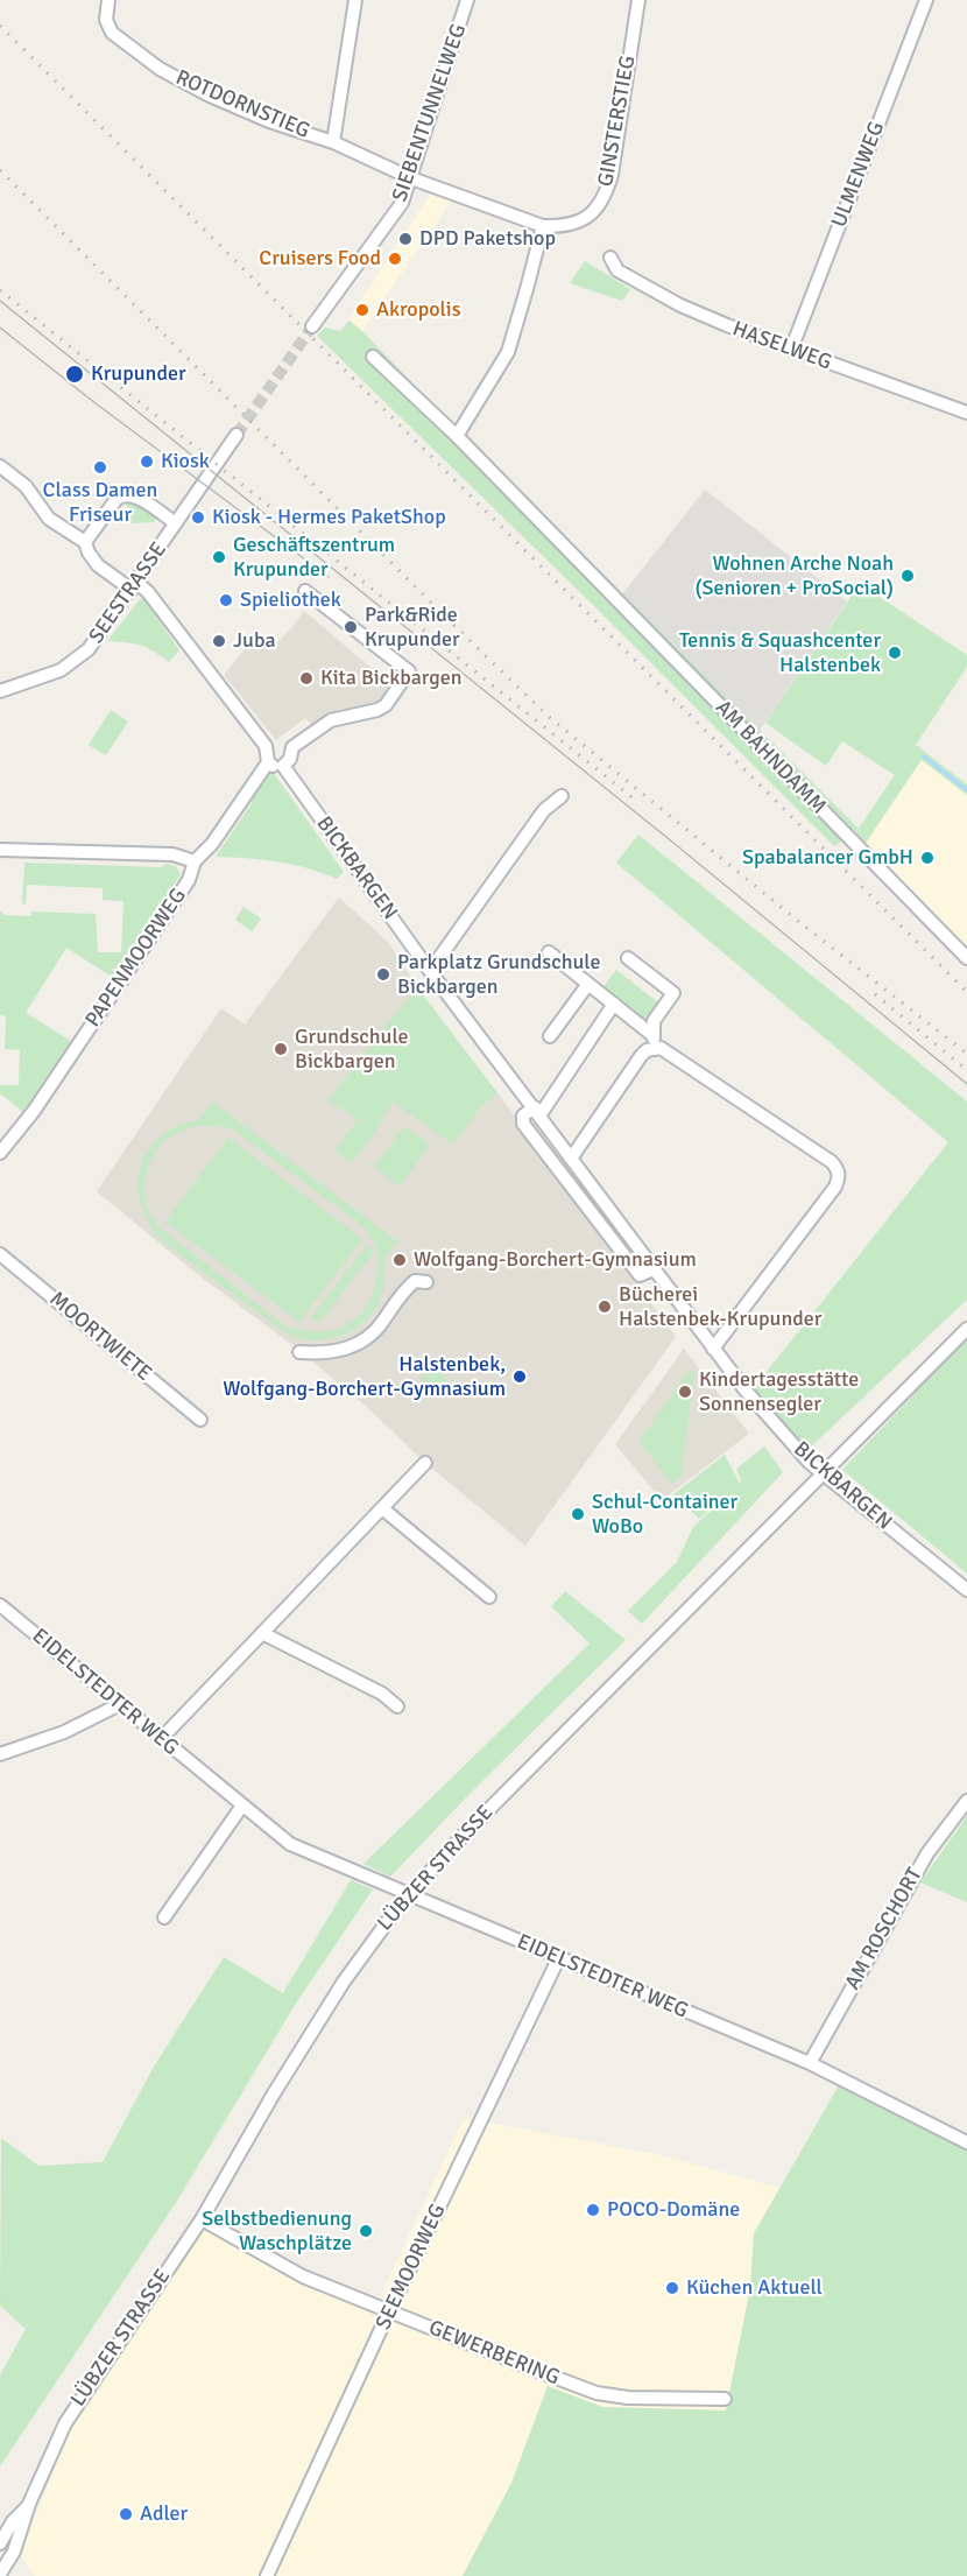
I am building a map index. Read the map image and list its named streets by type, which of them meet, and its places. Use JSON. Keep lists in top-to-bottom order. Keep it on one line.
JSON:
{"streets":{"street":["ROTDORNSTIEG","SIEBENTUNNELWEG","GINSTERSTIEG","ULMENWEG","HASELWEG","SEESTRASSE","AM BAHNDAMM","BICKBARGEN","PAPENMOORWEG","MOORTWIETE","EIDELSTEDTER WEG","LÜBZER STRASSE","AM ROSCHORT","SEEMOORWEG","GEWERBERING"]},"crossings":[["ROTDORNSTIEG","SIEBENTUNNELWEG"],["ROTDORNSTIEG","GINSTERSTIEG"],["SIEBENTUNNELWEG","GINSTERSTIEG"],["ULMENWEG","HASELWEG"],["BICKBARGEN","LÜBZER STRASSE"],["EIDELSTEDTER WEG","LÜBZER STRASSE"],["EIDELSTEDTER WEG","AM ROSCHORT"],["EIDELSTEDTER WEG","SEEMOORWEG"],["LÜBZER STRASSE","GEWERBERING"],["SEEMOORWEG","GEWERBERING"]],"places":["DPD Paketshop","Cruisers Food","Akropolis","Krupunder","Kiosk","Class Damen Friseur","Kiosk - Hermes PaketShop","Geschäftszentrum Krupunder","Wohnen Arche Noah (Senioren + ProSocial)","Spieliothek","Park&Ride Krupunder","Juba","Tennis & Squashcenter Halstenbek","Kita Bickbargen","Spabalancer GmbH","Parkplatz Grundschule Bickbargen","Grundschule Bickbargen","Wolfgang-Borchert-Gymnasium","Bücherei Halstenbek-Krupunder","Halstenbek, Wolfgang-Borchert-Gymnasium","Kindertagesstätte Sonnensegler","Schul-Container WoBo","POCO-Domäne","Selbstbedienung Waschplätze","Küchen Aktuell","Adler"]}
